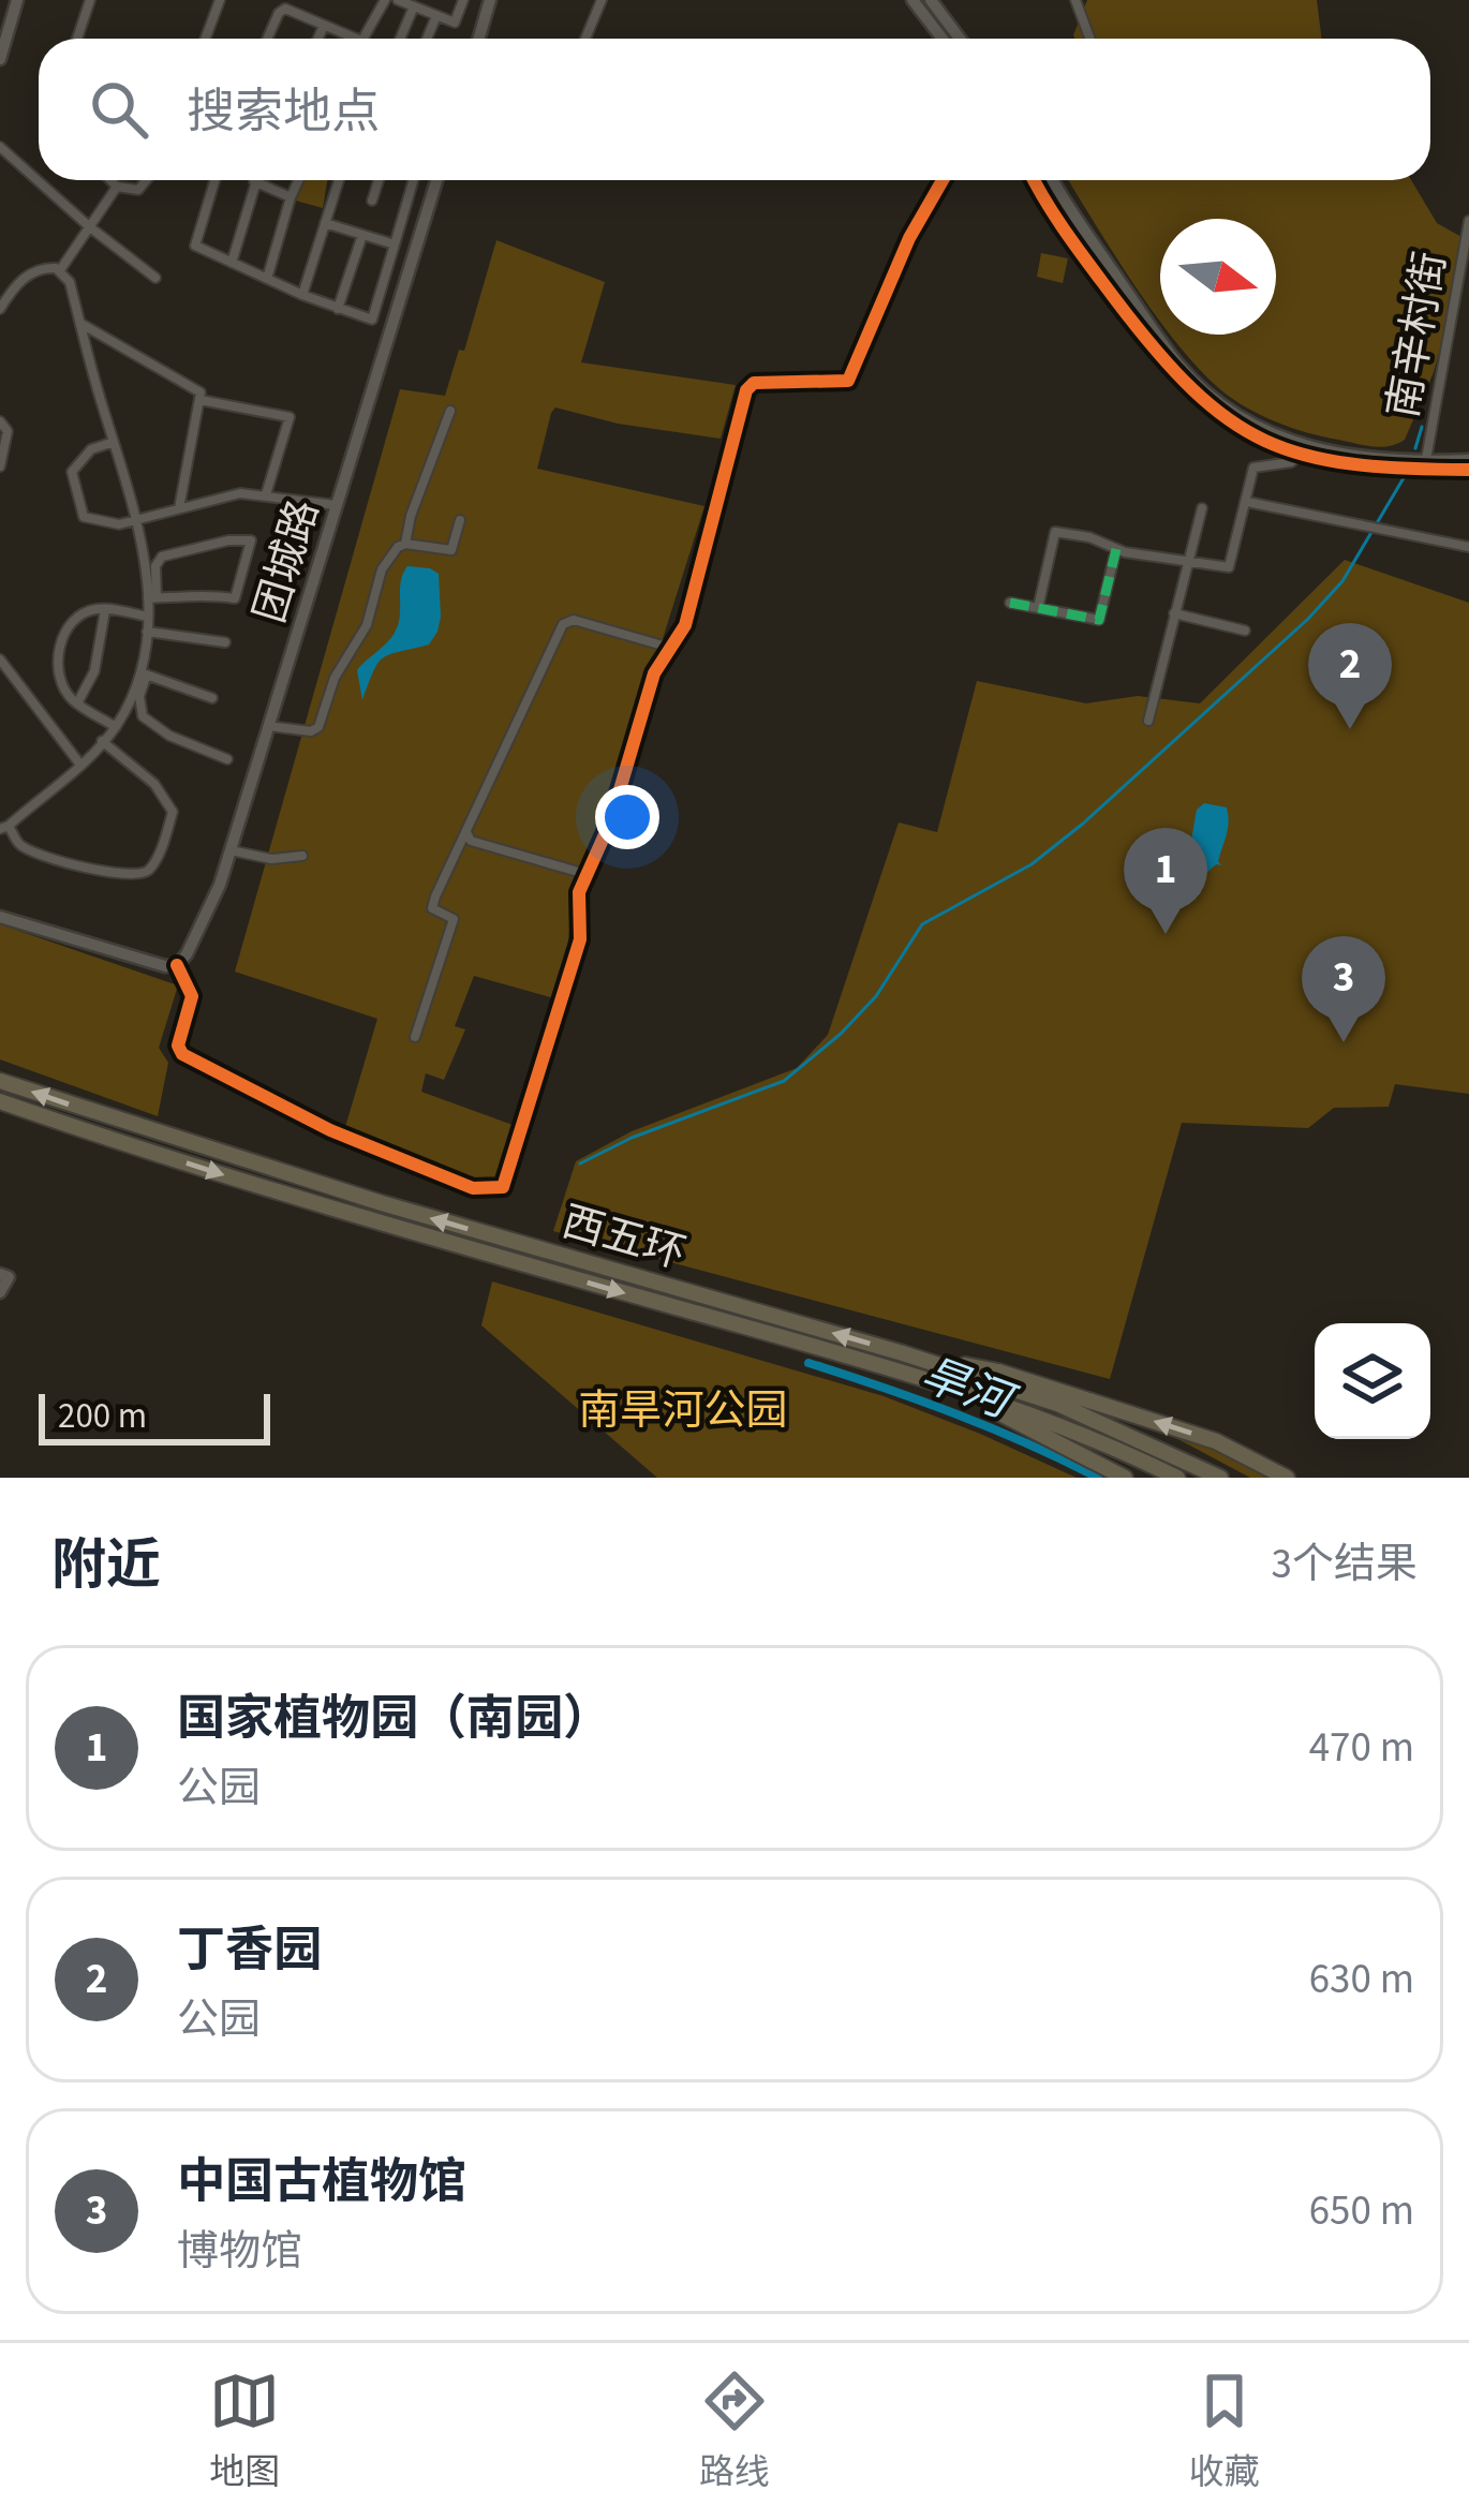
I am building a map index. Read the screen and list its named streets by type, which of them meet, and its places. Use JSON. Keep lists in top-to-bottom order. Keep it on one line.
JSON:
{"streets":{"highway":["西五环"],"street":["南辛村街","团城路"]},"water":["旱河"],"parks":["南旱河公园"],"scale_bar":"200 m","north":"right","page":{"search":"搜索地点","pins":["2","1","3"],"scale":"200 m","heading":["附近","3个结果"],"list":[{"mark":"1","name":"国家植物园（南园）","note":"公园","value":"470 m"},{"mark":"2","name":"丁香园","note":"公园","value":"630 m"},{"mark":"3","name":"中国古植物馆","note":"博物馆","value":"650 m"}],"nav":["地图","路线","收藏"]}}
